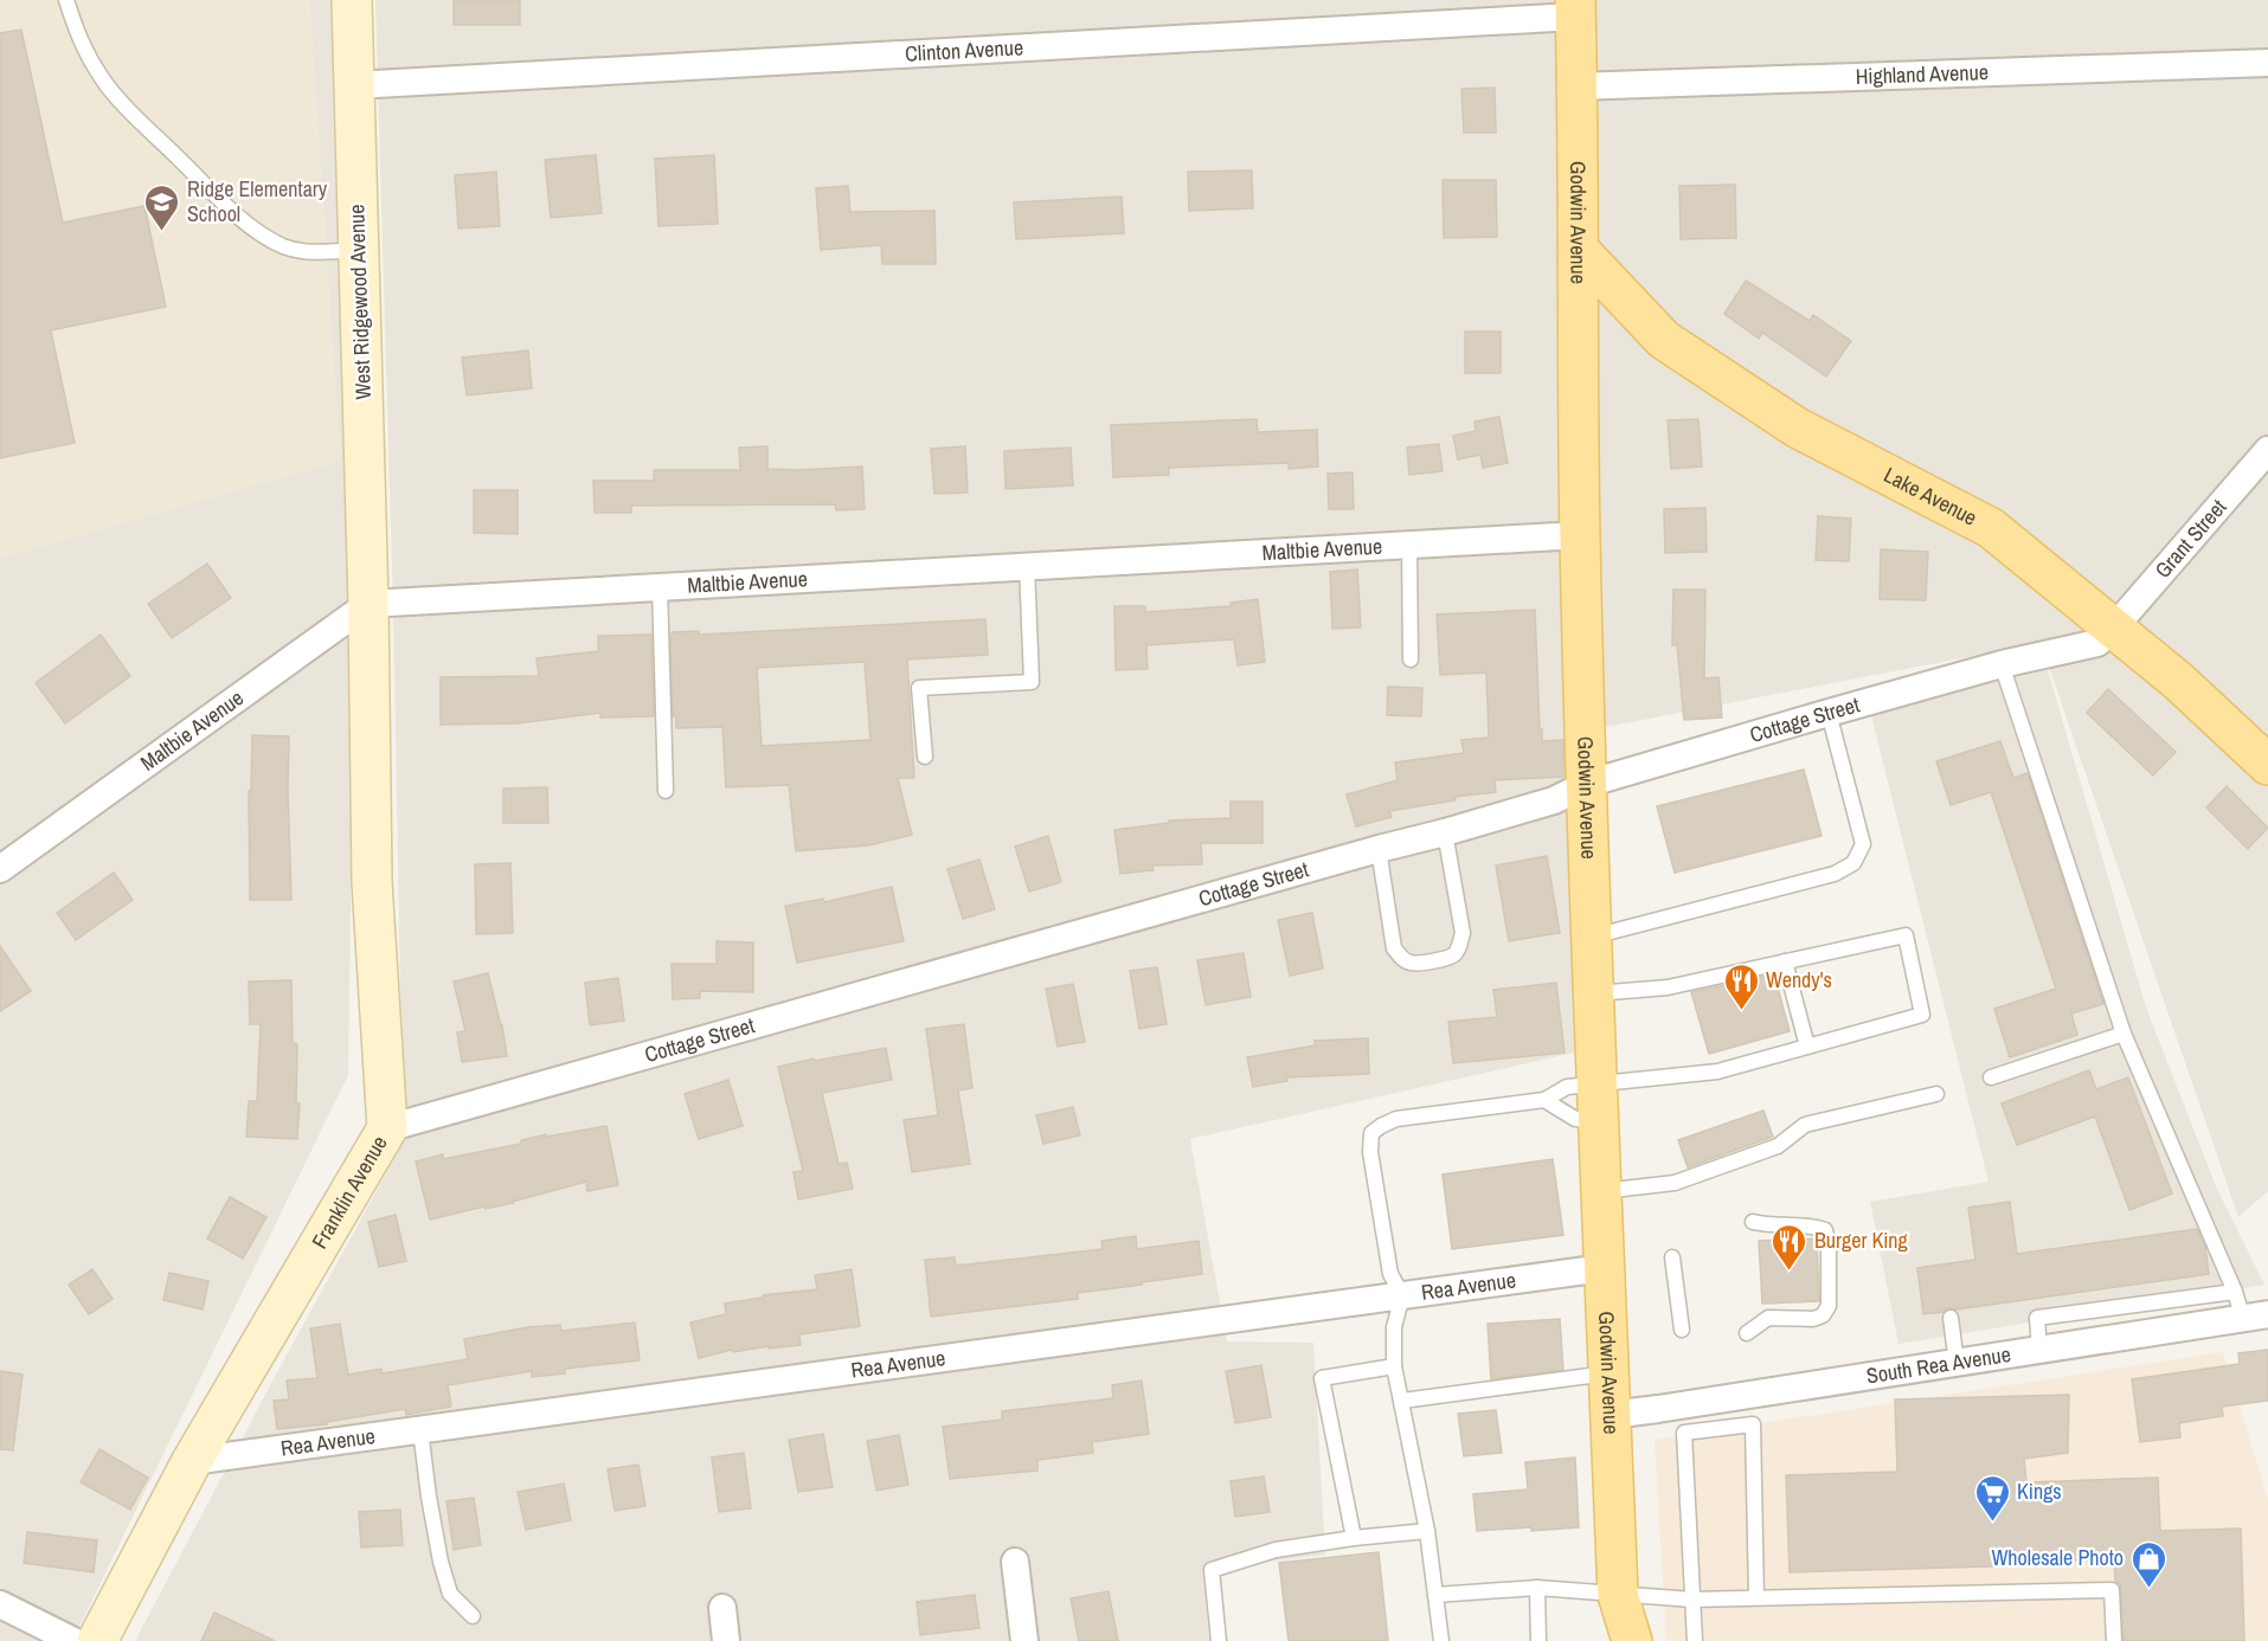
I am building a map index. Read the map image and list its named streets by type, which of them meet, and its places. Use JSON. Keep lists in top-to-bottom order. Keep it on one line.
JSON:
{"streets":{"main road":["Godwin Avenue","Lake Avenue"],"street":["Clinton Avenue","Highland Avenue","West Ridgewood Avenue","Grant Street","Maltbie Avenue","Cottage Street","Franklin Avenue","Rea Avenue","South Rea Avenue"]},"crossings":[["Clinton Avenue","Godwin Avenue"],["Clinton Avenue","West Ridgewood Avenue"],["Highland Avenue","Godwin Avenue"],["Godwin Avenue","Lake Avenue"],["Godwin Avenue","Maltbie Avenue"],["Godwin Avenue","Cottage Street"],["Godwin Avenue","Rea Avenue"],["Godwin Avenue","South Rea Avenue"],["West Ridgewood Avenue","Maltbie Avenue"],["West Ridgewood Avenue","Franklin Avenue"],["Lake Avenue","Grant Street"],["Lake Avenue","Cottage Street"],["Grant Street","Cottage Street"],["Maltbie Avenue","Franklin Avenue"],["Cottage Street","Franklin Avenue"],["Franklin Avenue","Rea Avenue"]],"places":{"school or university":["Ridge Elementary School"],"restaurant":["Wendy's","Burger King"],"supermarket":["Kings"],"shop":["Wholesale Photo"]}}
